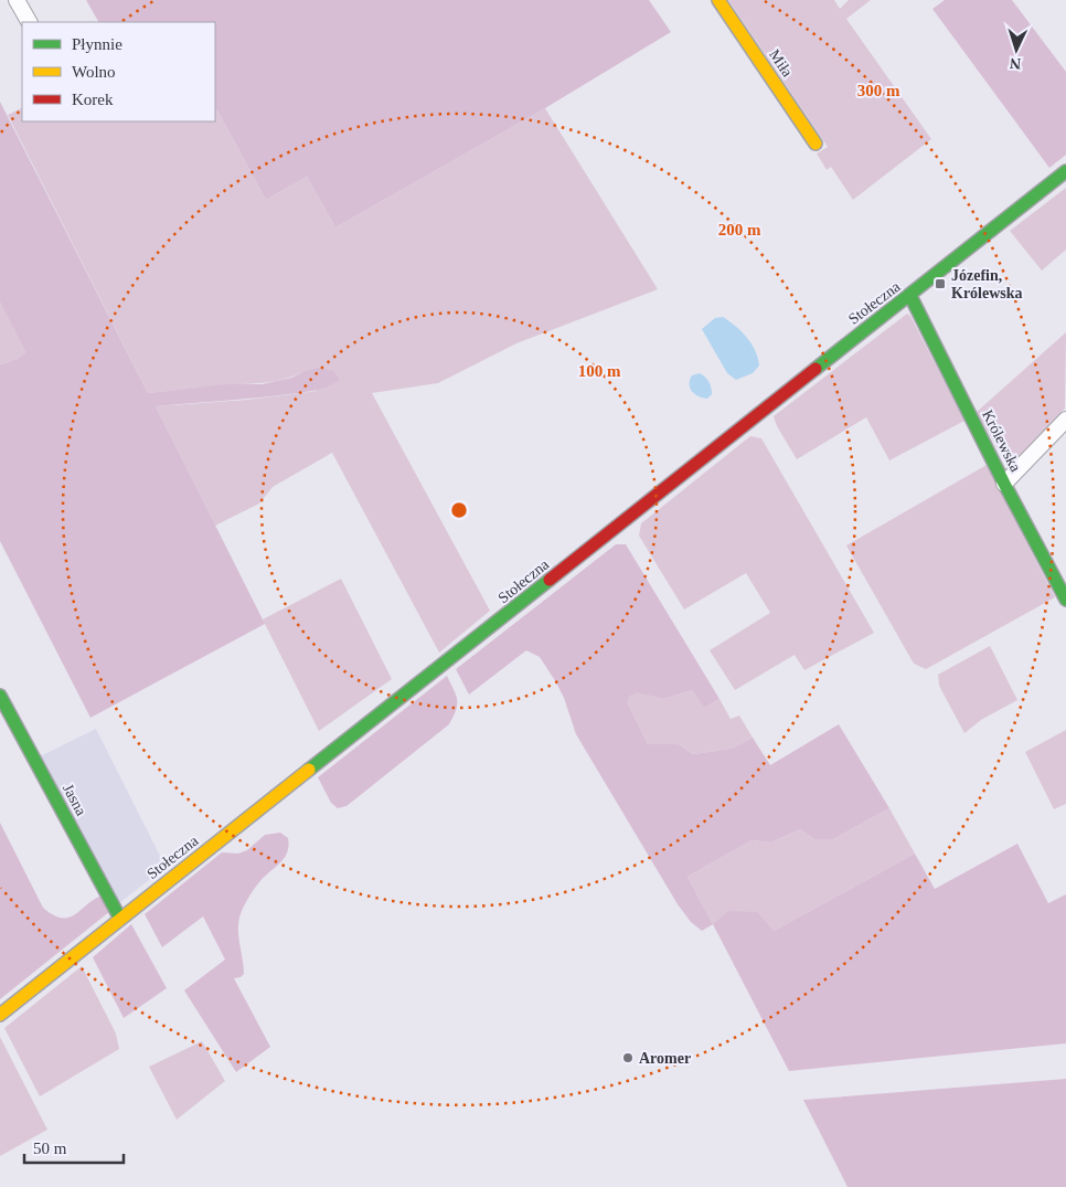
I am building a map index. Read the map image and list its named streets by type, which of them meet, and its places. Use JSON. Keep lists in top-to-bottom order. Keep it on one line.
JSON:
{"streets":{"street":["Miła","Stołeczna","Królewska","Jasna"]},"crossings":[["Stołeczna","Królewska"],["Stołeczna","Jasna"]],"places":{"transit":["Józefin, Królewska"],"other":["Aromer"]},"legend":["Płynnie","Wolno","Korek"],"scale_bar":"50 m","north":"bottom","rings":["300 m","200 m","100 m"]}
